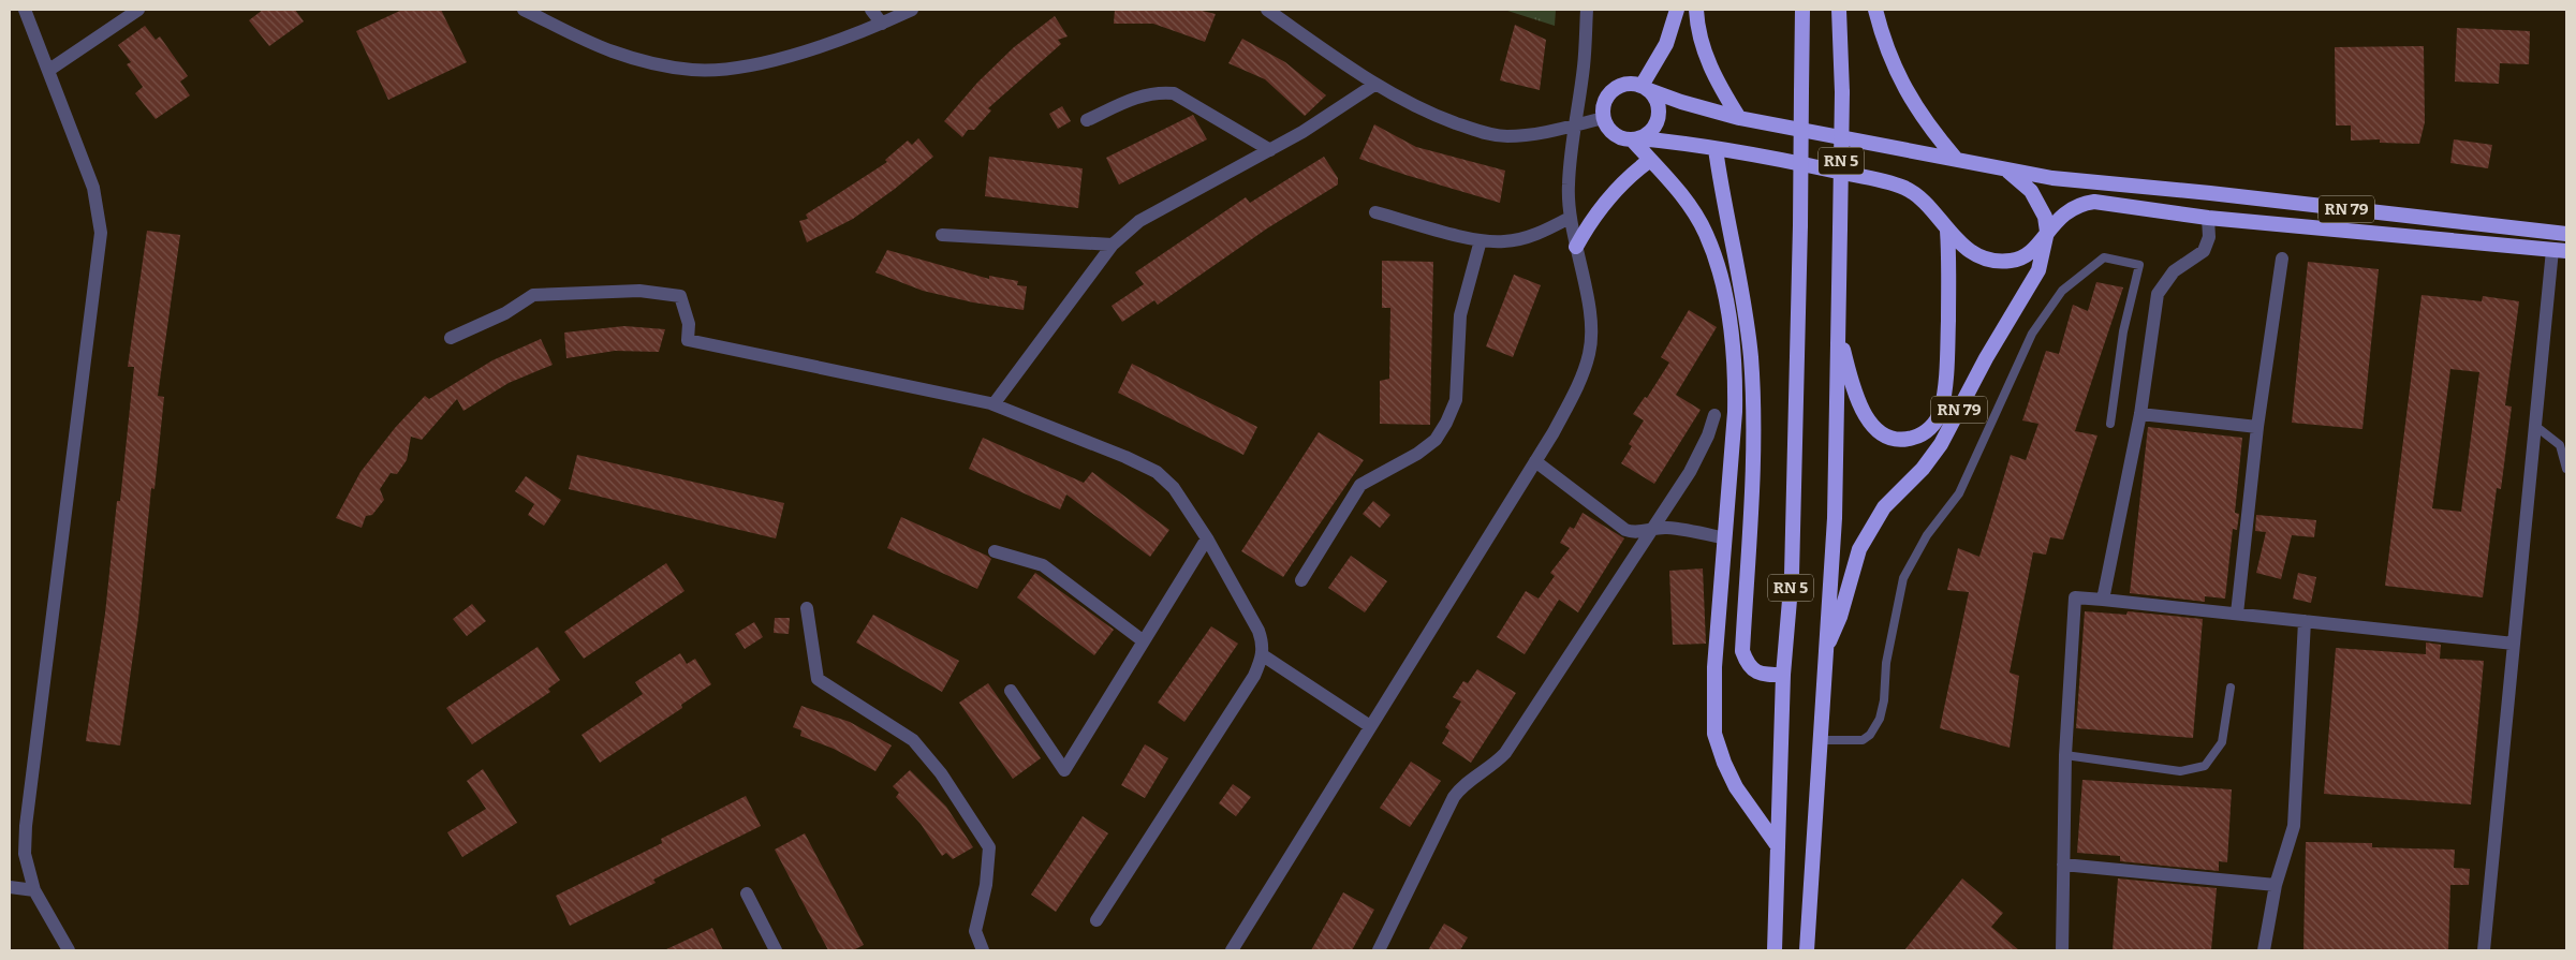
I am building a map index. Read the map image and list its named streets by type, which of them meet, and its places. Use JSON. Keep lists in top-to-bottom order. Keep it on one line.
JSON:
{"streets":{"highway":["RN 5","RN 79"]},"crossings":[["RN 5","RN 79"]]}
